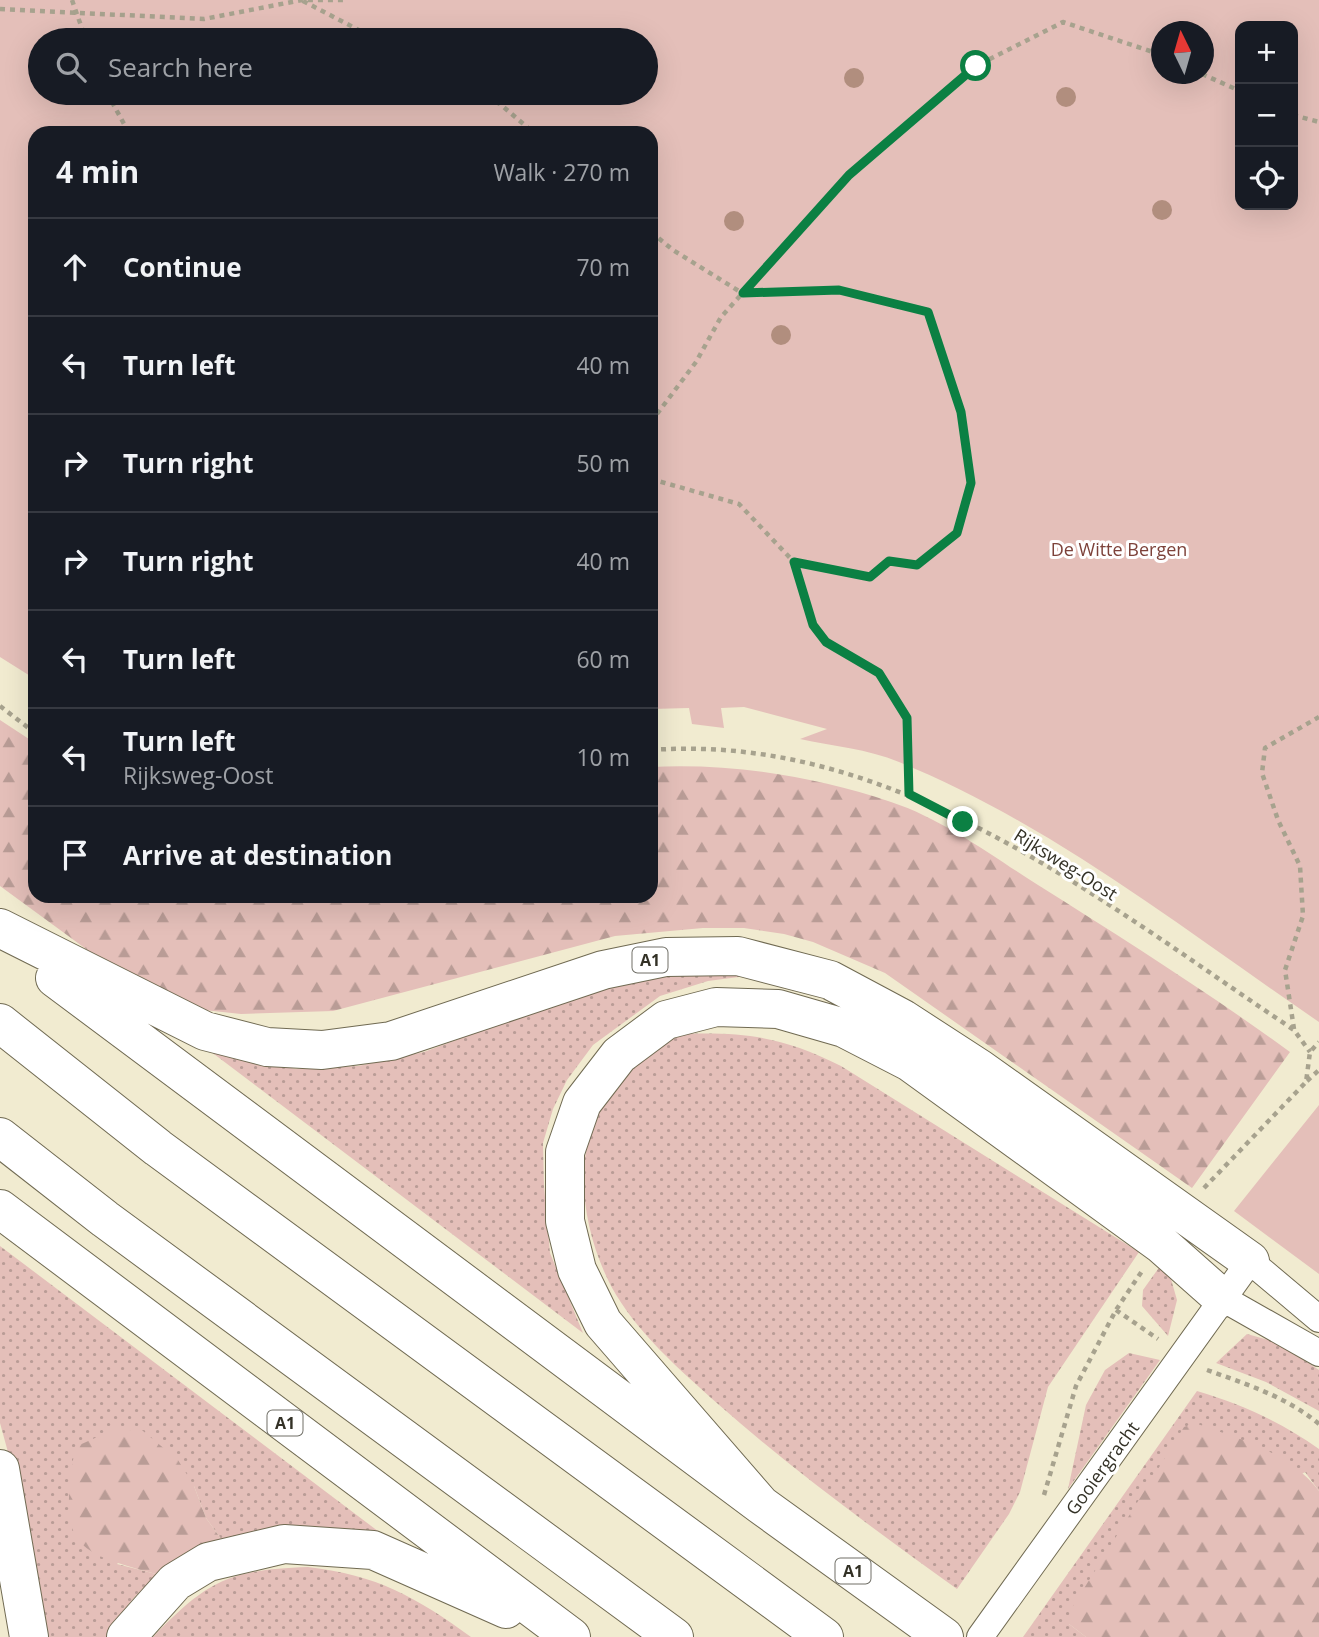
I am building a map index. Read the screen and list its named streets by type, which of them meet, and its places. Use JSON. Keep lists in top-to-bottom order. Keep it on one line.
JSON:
{"streets":{"highway":["A1"],"street":["Gooiergracht"],"path":["Rijksweg-Oost"]},"crossings":[["A1","Gooiergracht"]],"parks":["De Witte Bergen"],"north":"top","page":{"map_buttons":["+","−"],"search":"Search here","heading":["4 min","Walk · 270 m"],"list":[["Continue","70 m"],["Turn left","40 m"],["Turn right","50 m"],["Turn right","40 m"],["Turn left","60 m"],["Turn left","Rijksweg-Oost","10 m"],"Arrive at destination"]}}
